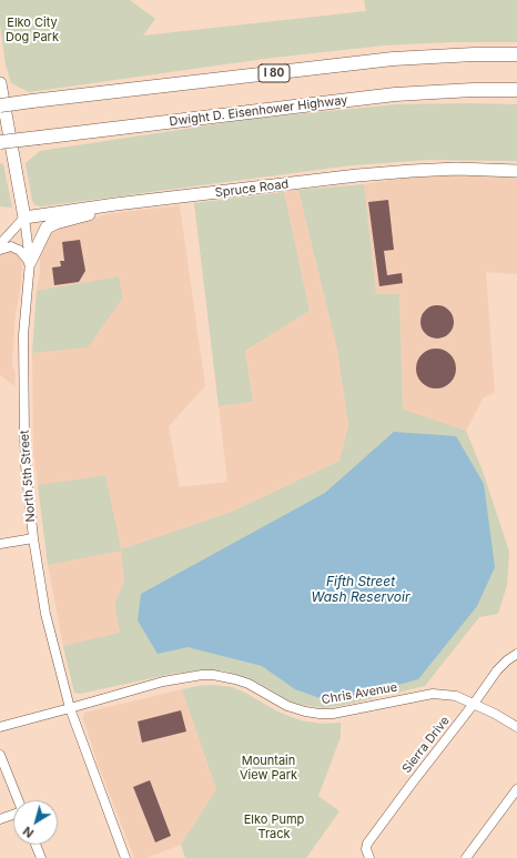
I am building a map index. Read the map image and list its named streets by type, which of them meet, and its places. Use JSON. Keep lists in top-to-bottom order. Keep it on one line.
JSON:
{"streets":{"highway":["I 80","Dwight D. Eisenhower Highway"],"main road":["Spruce Road","North 5th Street"],"street":["Chris Avenue","Sierra Drive"]},"crossings":[["Spruce Road","North 5th Street"],["North 5th Street","Chris Avenue"],["Chris Avenue","Sierra Drive"]],"water":["Fifth Street Wash Reservoir"],"parks":["Elko City Dog Park","Mountain View Park","Elko Pump Track"],"north":"bottom left"}
